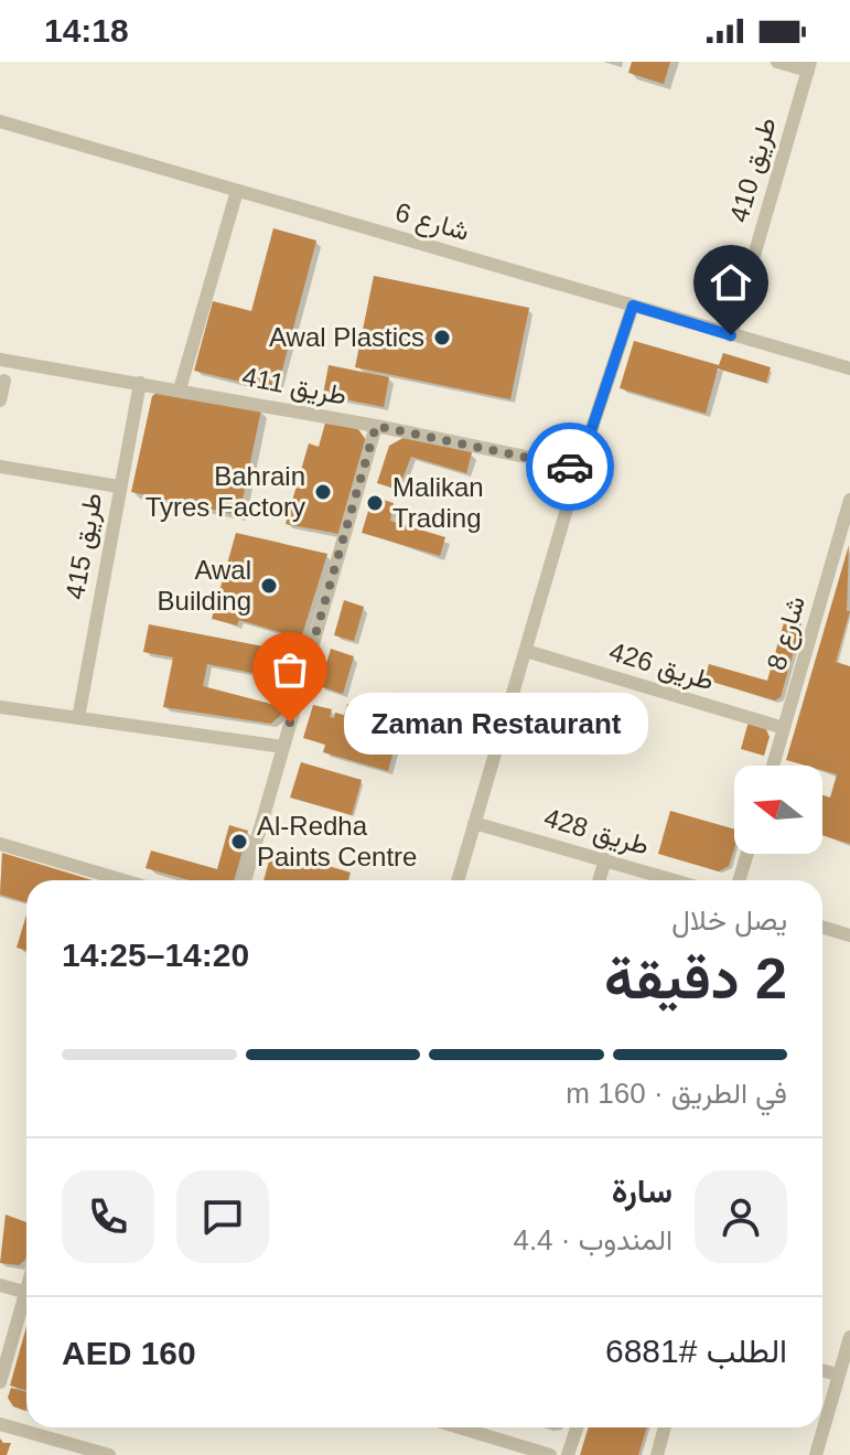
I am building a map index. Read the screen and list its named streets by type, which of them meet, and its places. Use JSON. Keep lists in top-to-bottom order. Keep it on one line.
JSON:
{"streets":{"street":["طريق 410","شارع 6","طريق 411","طريق 415","شارع 8","طريق 426","طريق 428"]},"crossings":[["طريق 410","شارع 6"],["طريق 411","طريق 415"],["شارع 8","طريق 426"]],"places":["Awal Plastics","Bahrain Tyres Factory","Malikan Trading","Awal Building","Zaman Restaurant","Al-Redha Paints Centre"],"north":"left","page":{"status":"14:18","bubble":"Zaman Restaurant","heading":["2 دقيقة","يصل خلال","14:20–14:25"],"panel":["سارة","المندوب · 4.4","الطلب #6881","AED 160"],"bar":"في الطريق · 160 m"}}
